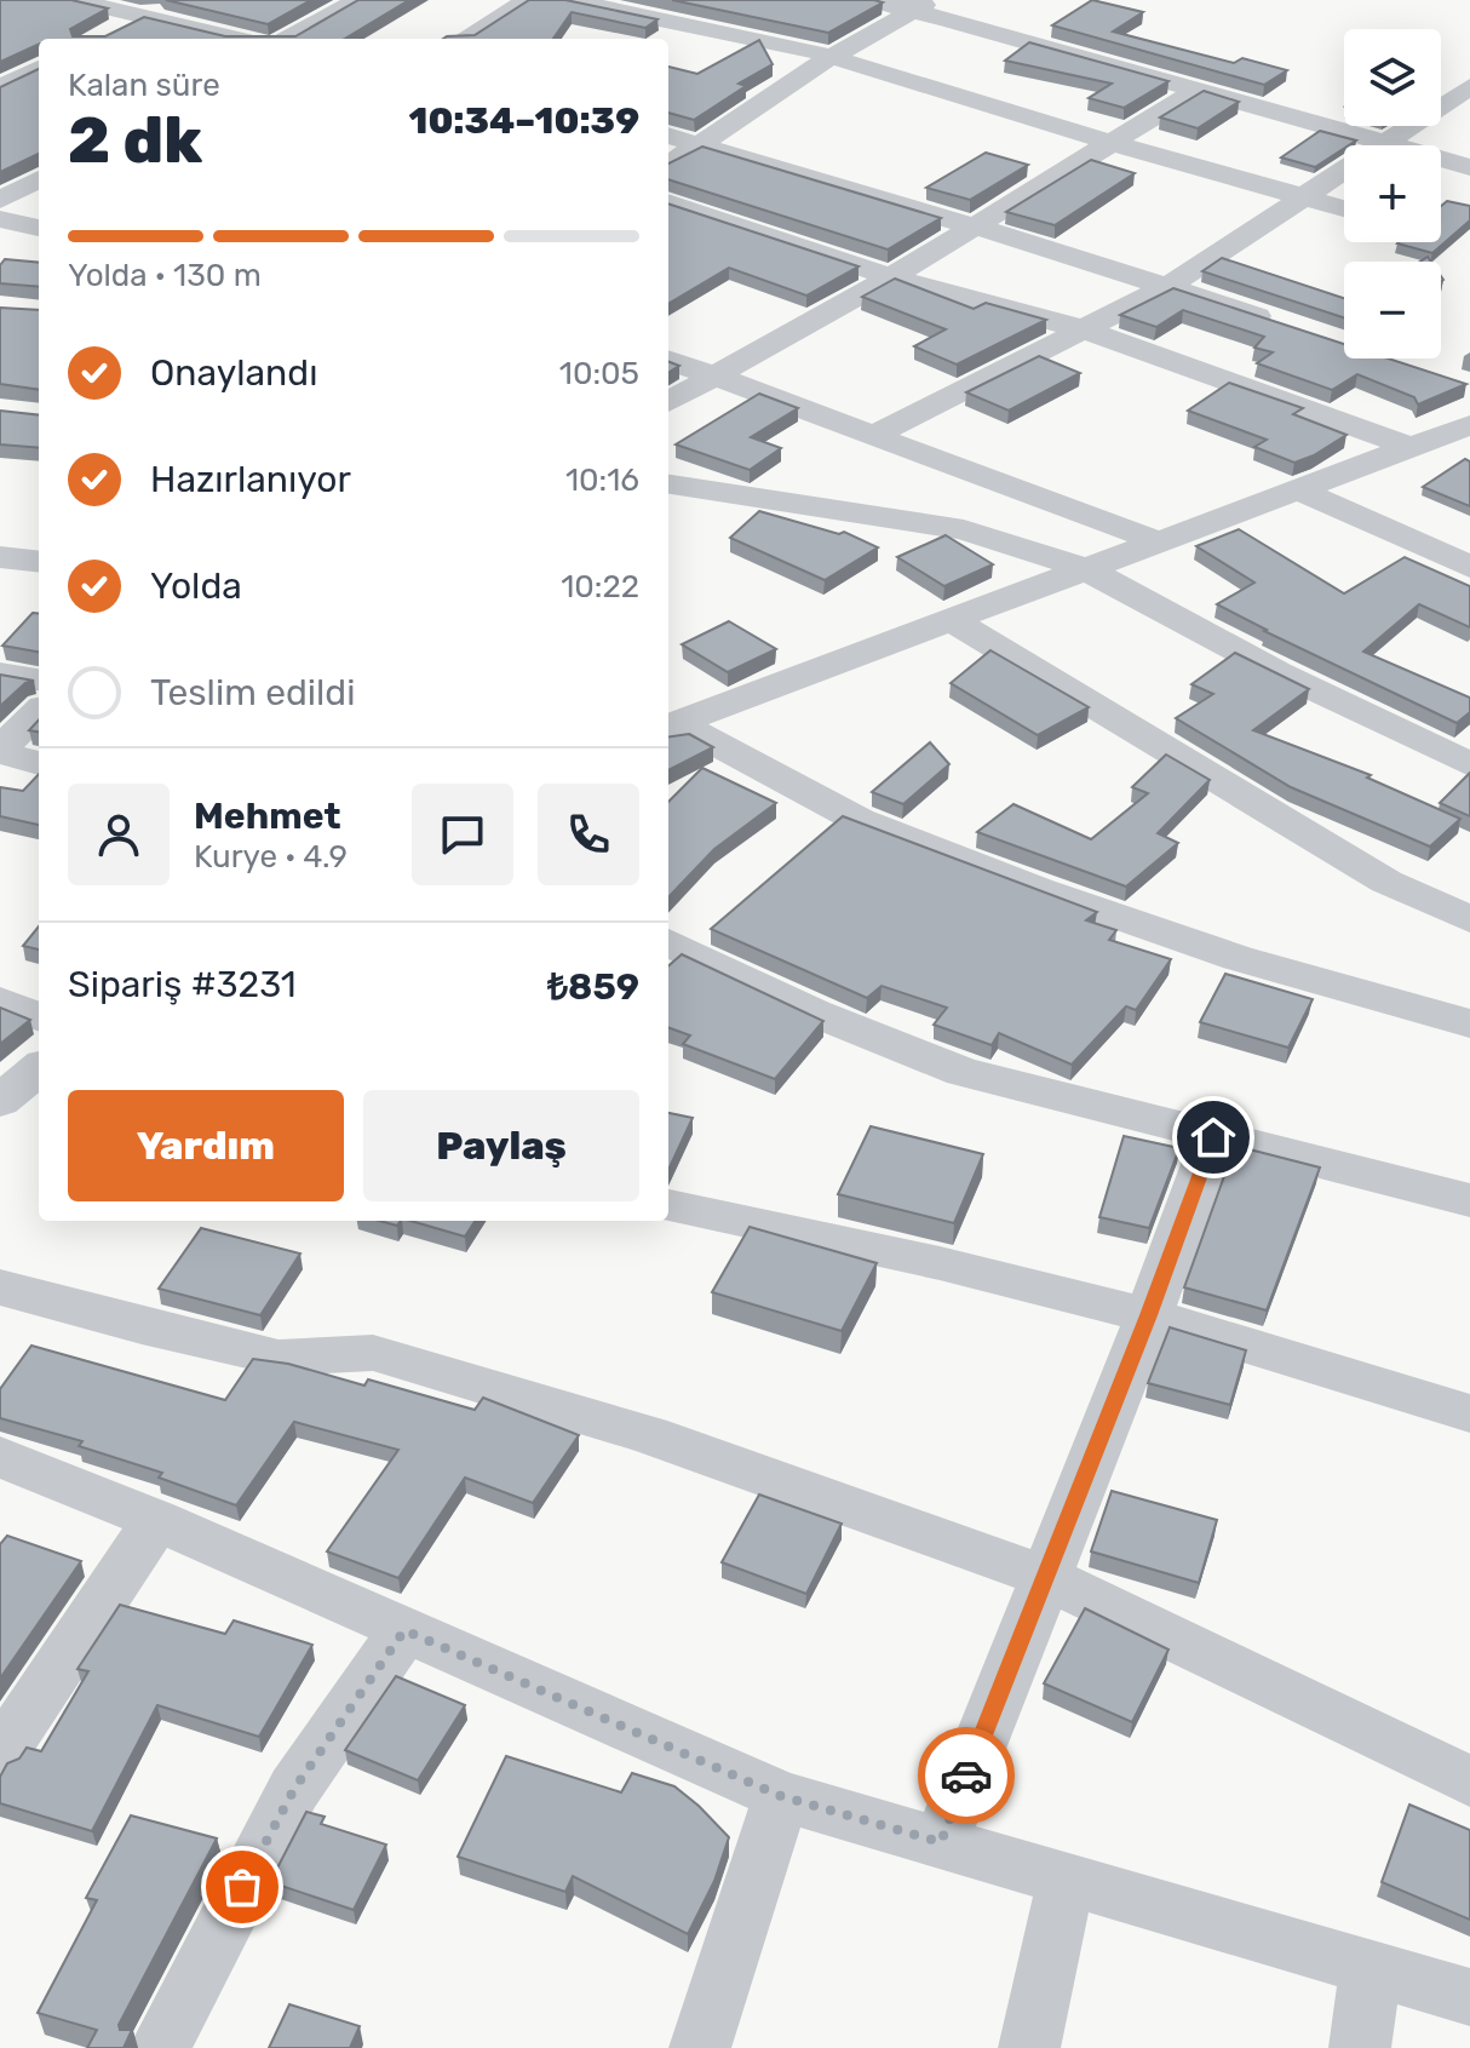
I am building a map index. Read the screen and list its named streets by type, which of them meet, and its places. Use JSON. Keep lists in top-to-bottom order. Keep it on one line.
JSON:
{"page":{"map_buttons":["+","−"],"heading":["2 dk","Kalan süre","10:34–10:39"],"panel":["Mehmet","Kurye · 4.9","Sipariş #3231","₺859"],"bar":"Yolda · 130 m","list":[["Onaylandı","10:05"],["Hazırlanıyor","10:16"],["Yolda","10:22"],"Teslim edildi"],"buttons":["Yardım","Paylaş"]}}
